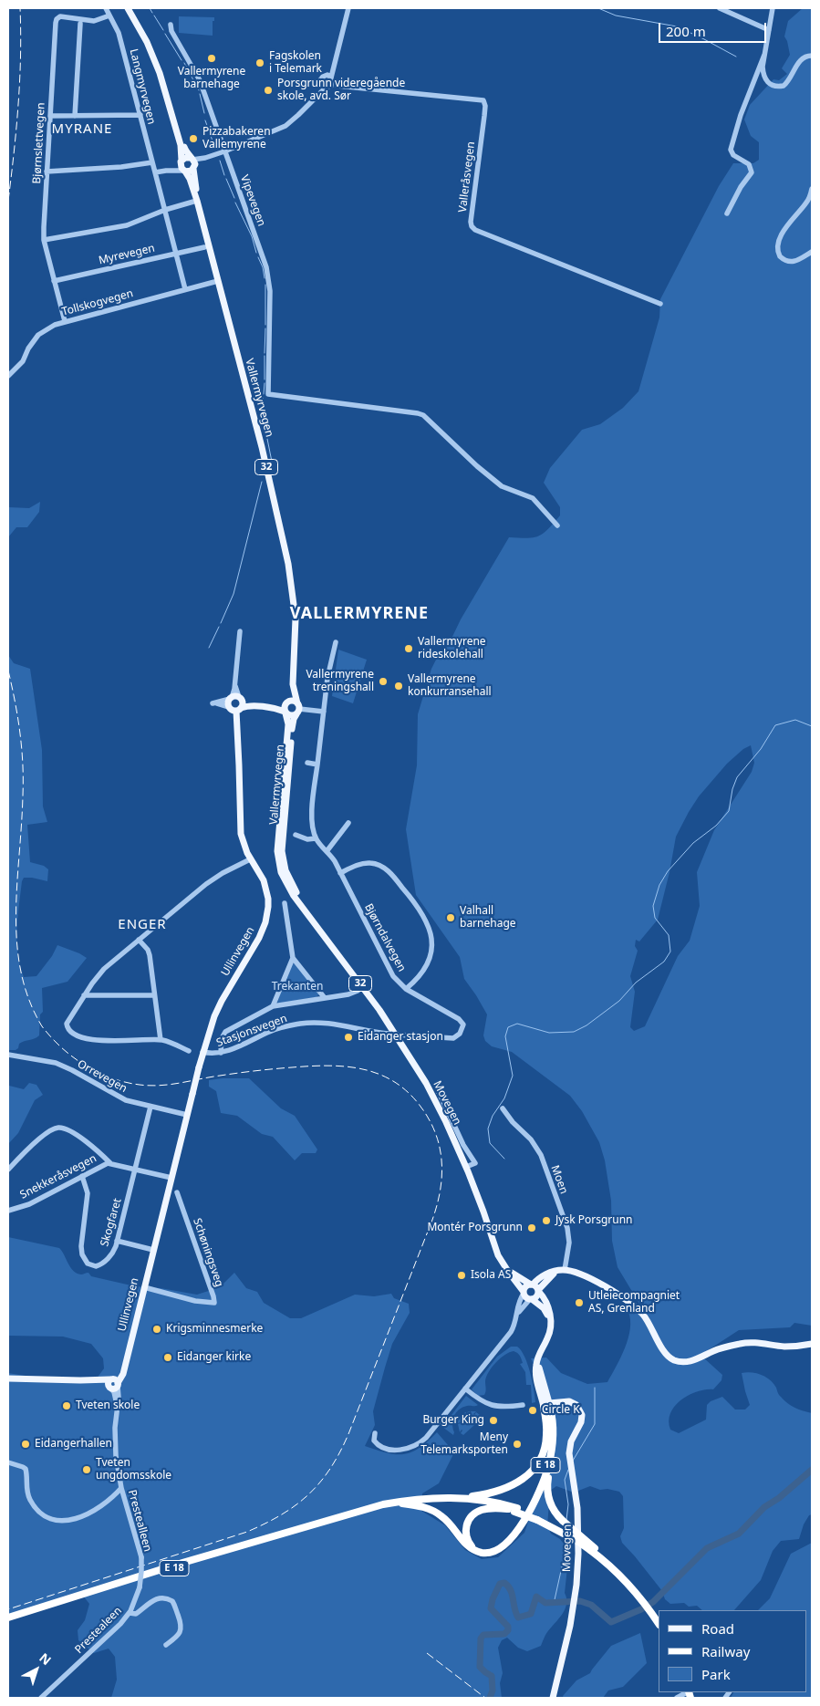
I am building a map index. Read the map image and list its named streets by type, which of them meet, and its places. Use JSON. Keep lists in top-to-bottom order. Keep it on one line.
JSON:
{"streets":{"highway":["E 18"],"main road":["Vallermyrvegen","32","Ullinvegen","Movegen"],"street":["Langmyrvegen","Bjørnslettvegen","Valleråsvegen","Vipevegen","Myrevegen","Tollskogvegen","Bjørndalvegen","Stasjonsvegen","Orrevegen","Snekkeråsvegen","Moen","Skogfaret","Schøningsveg","Prestealleen","Prestealeen"]},"crossings":[["Langmyrvegen","Bjørnslettvegen"],["Langmyrvegen","Myrevegen"],["Langmyrvegen","Tollskogvegen"],["Bjørnslettvegen","Myrevegen"],["Bjørnslettvegen","Tollskogvegen"],["Vallermyrvegen","32"],["Vallermyrvegen","Movegen"],["32","Movegen"],["Bjørndalvegen","Stasjonsvegen"],["Ullinvegen","Stasjonsvegen"],["Ullinvegen","Orrevegen"],["Ullinvegen","Snekkeråsvegen"],["Ullinvegen","Schøningsveg"],["Ullinvegen","Prestealleen"],["Orrevegen","Skogfaret"],["Movegen","E 18"],["Snekkeråsvegen","Skogfaret"],["Prestealleen","Prestealeen"]],"districts":["MYRANE","VALLERMYRENE","ENGER"],"parks":["Trekanten"],"places":["Vallermyrene barnehage","Fagskolen i Telemark","Porsgrunn videregående skole, avd. Sør","Pizzabakeren Vallemyrene","Vallermyrene rideskolehall","Vallermyrene treningshall","Vallermyrene konkurransehall","Valhall barnehage","Eidanger stasjon","Jysk Porsgrunn","Montér Porsgrunn","Isola AS","Utleiecompagniet AS, Grenland","Krigsminnesmerke","Eidanger kirke","Tveten skole","Circle K","Burger King","Eidangerhallen","Meny Telemarksporten","Tveten ungdomsskole"],"legend":["Road","Railway","Park"],"scale_bar":"200 m","north":"top right"}
